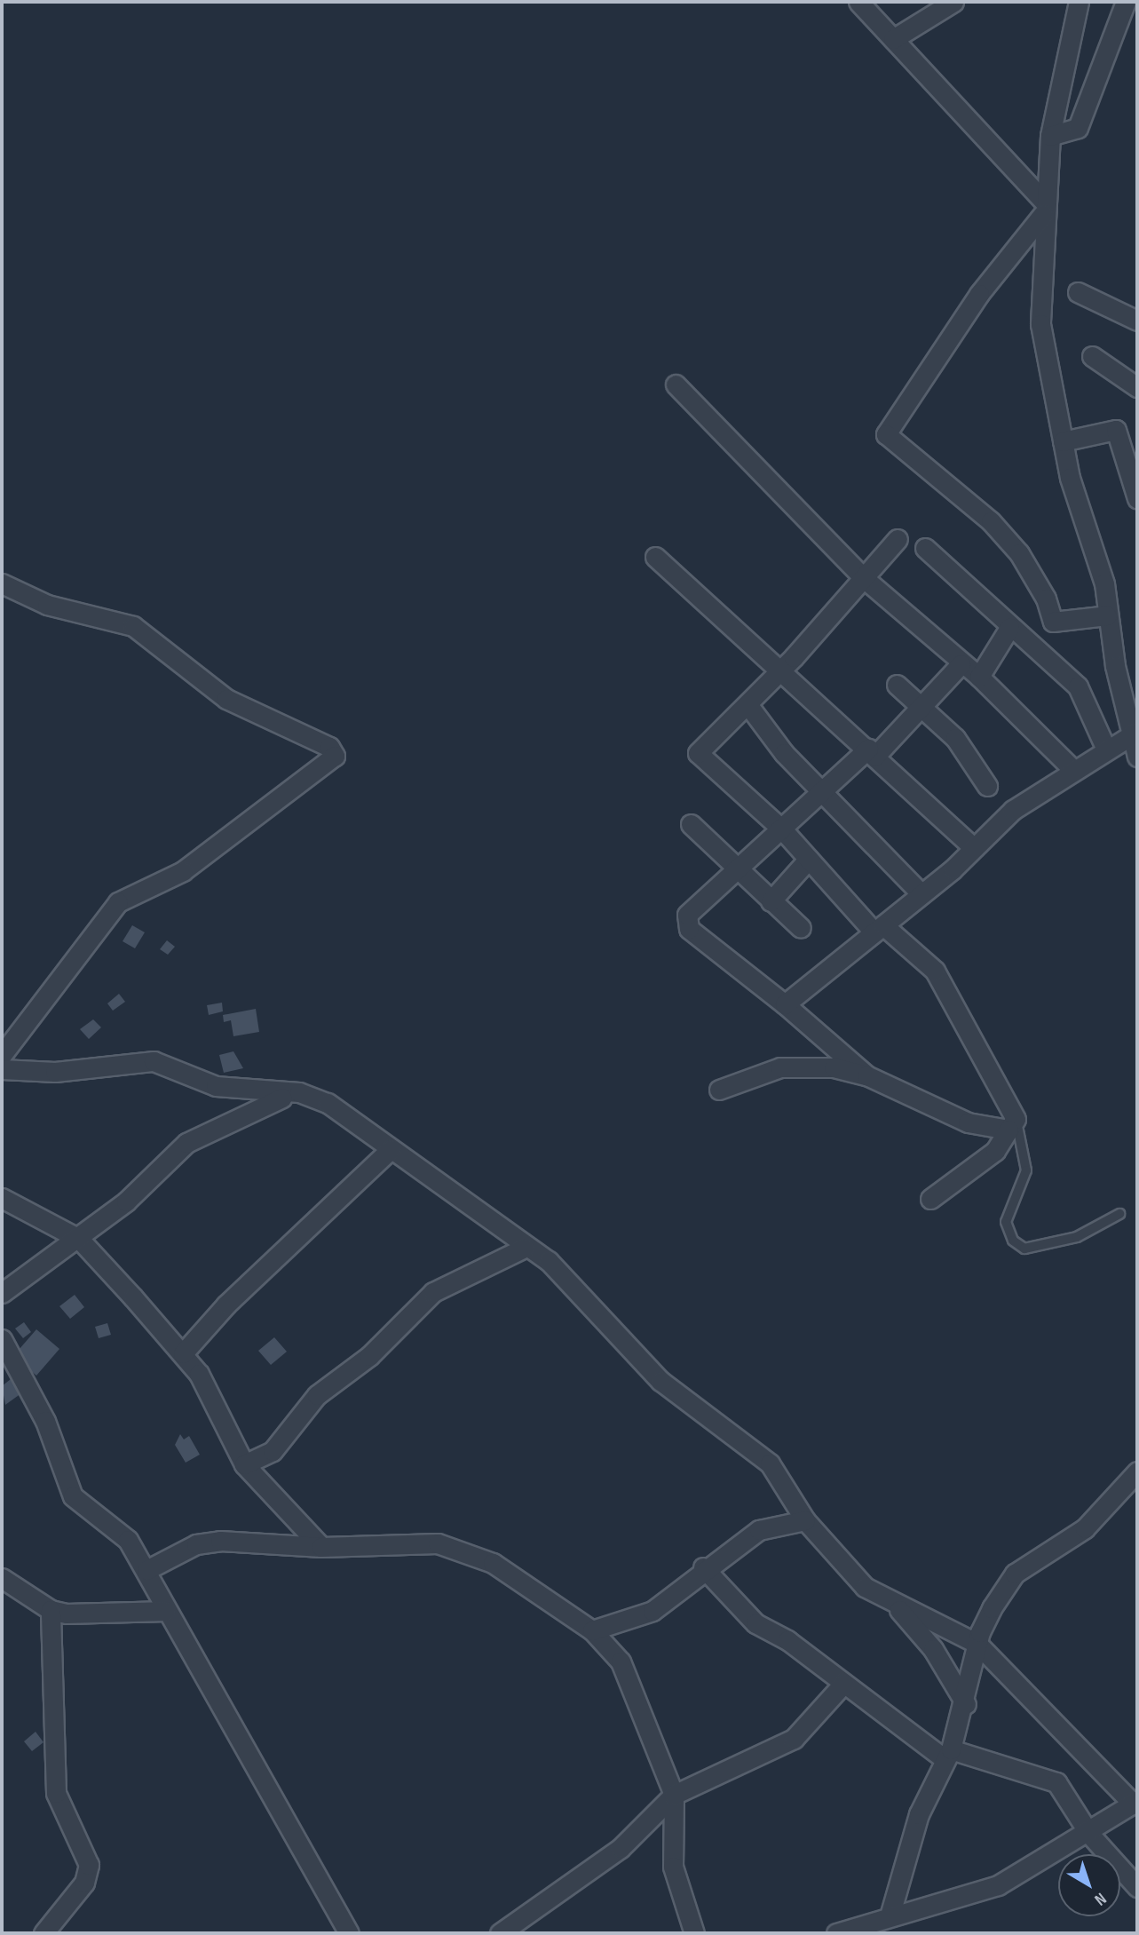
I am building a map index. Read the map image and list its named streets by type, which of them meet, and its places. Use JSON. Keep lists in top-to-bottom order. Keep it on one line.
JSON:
{"north":"bottom right"}
